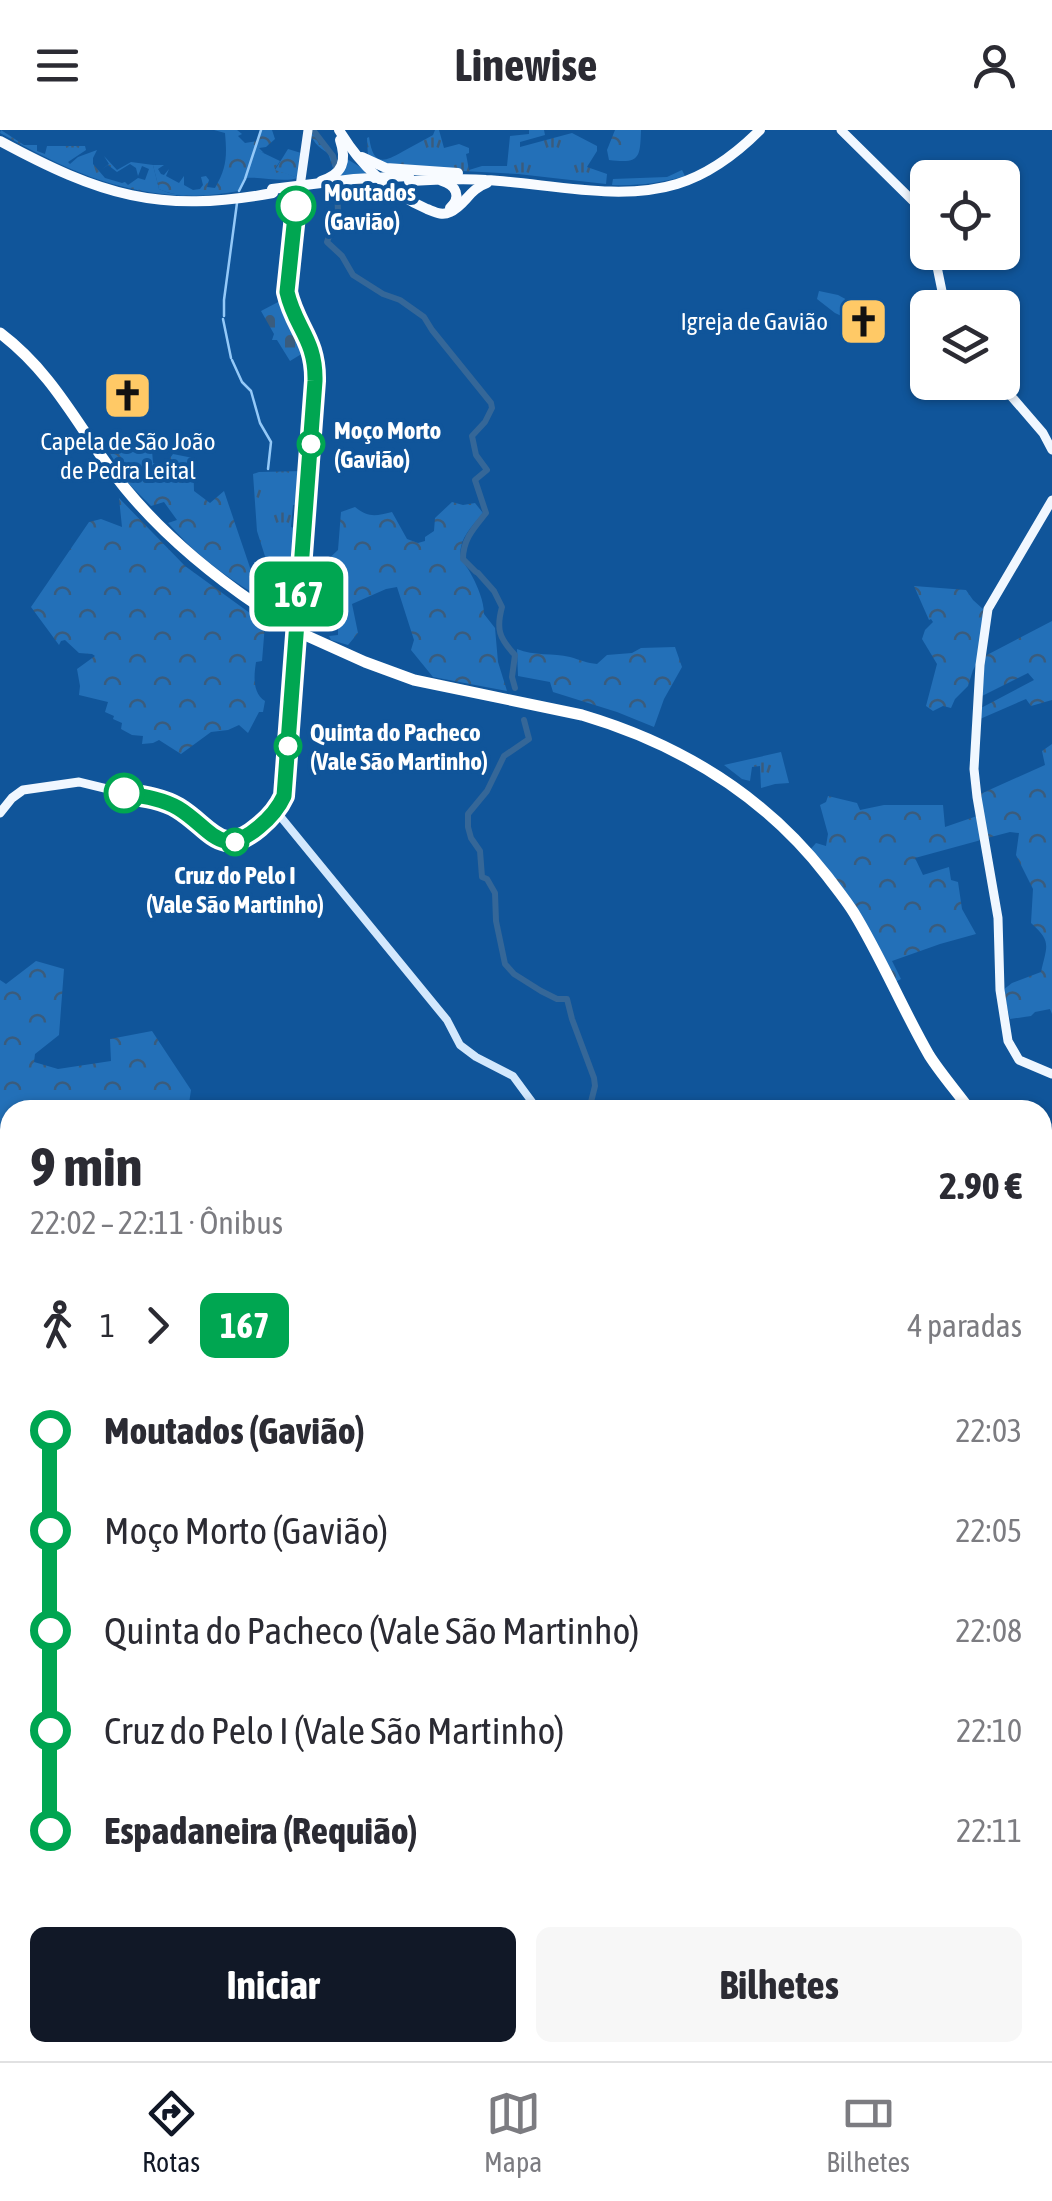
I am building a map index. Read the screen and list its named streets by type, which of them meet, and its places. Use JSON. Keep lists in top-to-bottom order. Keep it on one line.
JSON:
{"places":{"other":["Moutados (Gavião)","Moço Morto (Gavião)","Quinta do Pacheco (Vale São Martinho)","Cruz do Pelo I (Vale São Martinho)"],"church":["Igreja de Gavião","Capela de São João de Pedra Leital"]},"lines":["bus line 167"],"page":{"header":"Linewise","on_map":"167","heading":["9 min","22:02 – 22:11 · Ônibus","2.90 €"],"legs":["1","167","4 paradas"],"list":[{"name":"Moutados (Gavião)","value":"22:03"},{"name":"Moço Morto (Gavião)","value":"22:05"},{"name":"Quinta do Pacheco (Vale São Martinho)","value":"22:08"},{"name":"Cruz do Pelo I (Vale São Martinho)","value":"22:10"},{"name":"Espadaneira (Requião)","value":"22:11"}],"buttons":["Iniciar","Bilhetes"],"tabs":["Rotas","Mapa","Bilhetes"]}}
